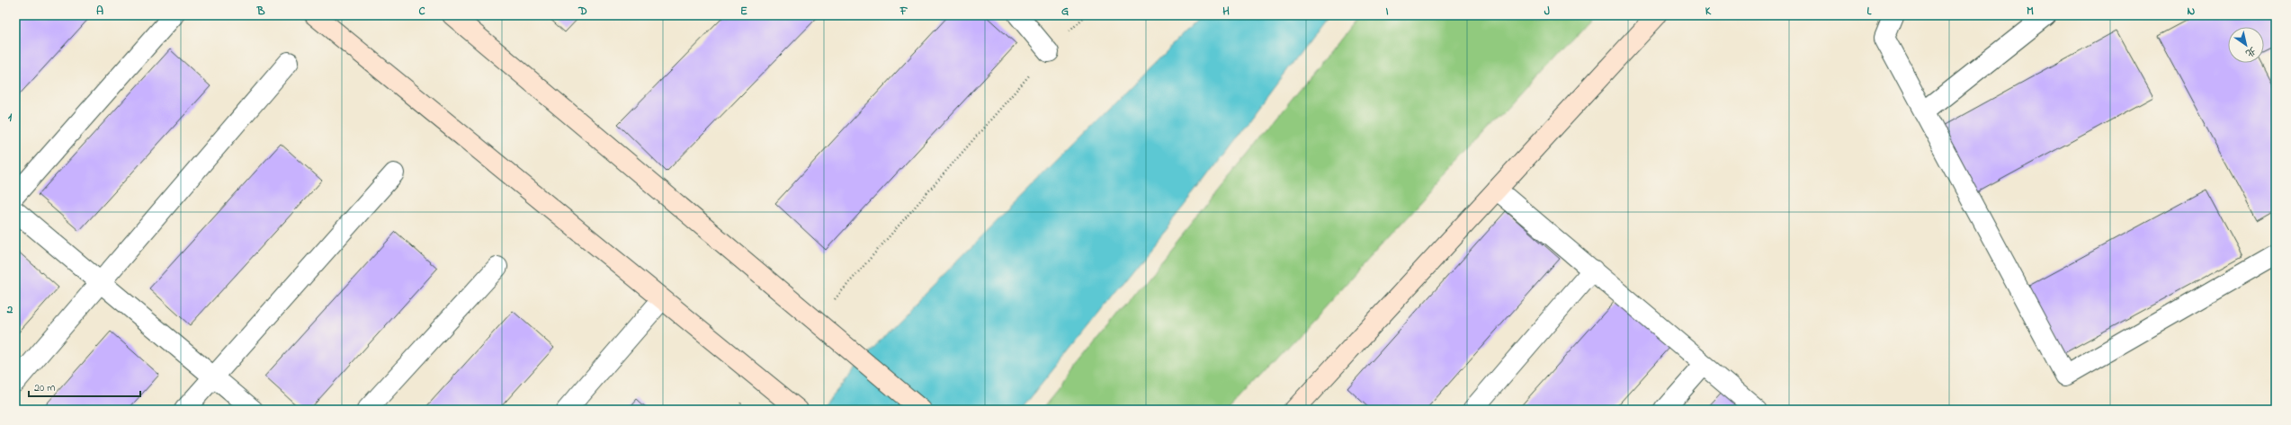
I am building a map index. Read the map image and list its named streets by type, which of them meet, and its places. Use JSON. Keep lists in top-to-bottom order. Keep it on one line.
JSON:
{"scale_bar":"20 m","north":"bottom right","grid":{"columns":["A","B","C","D","E","F","G","H","I","J","K","L","M","N"],"rows":["1","2"]}}
